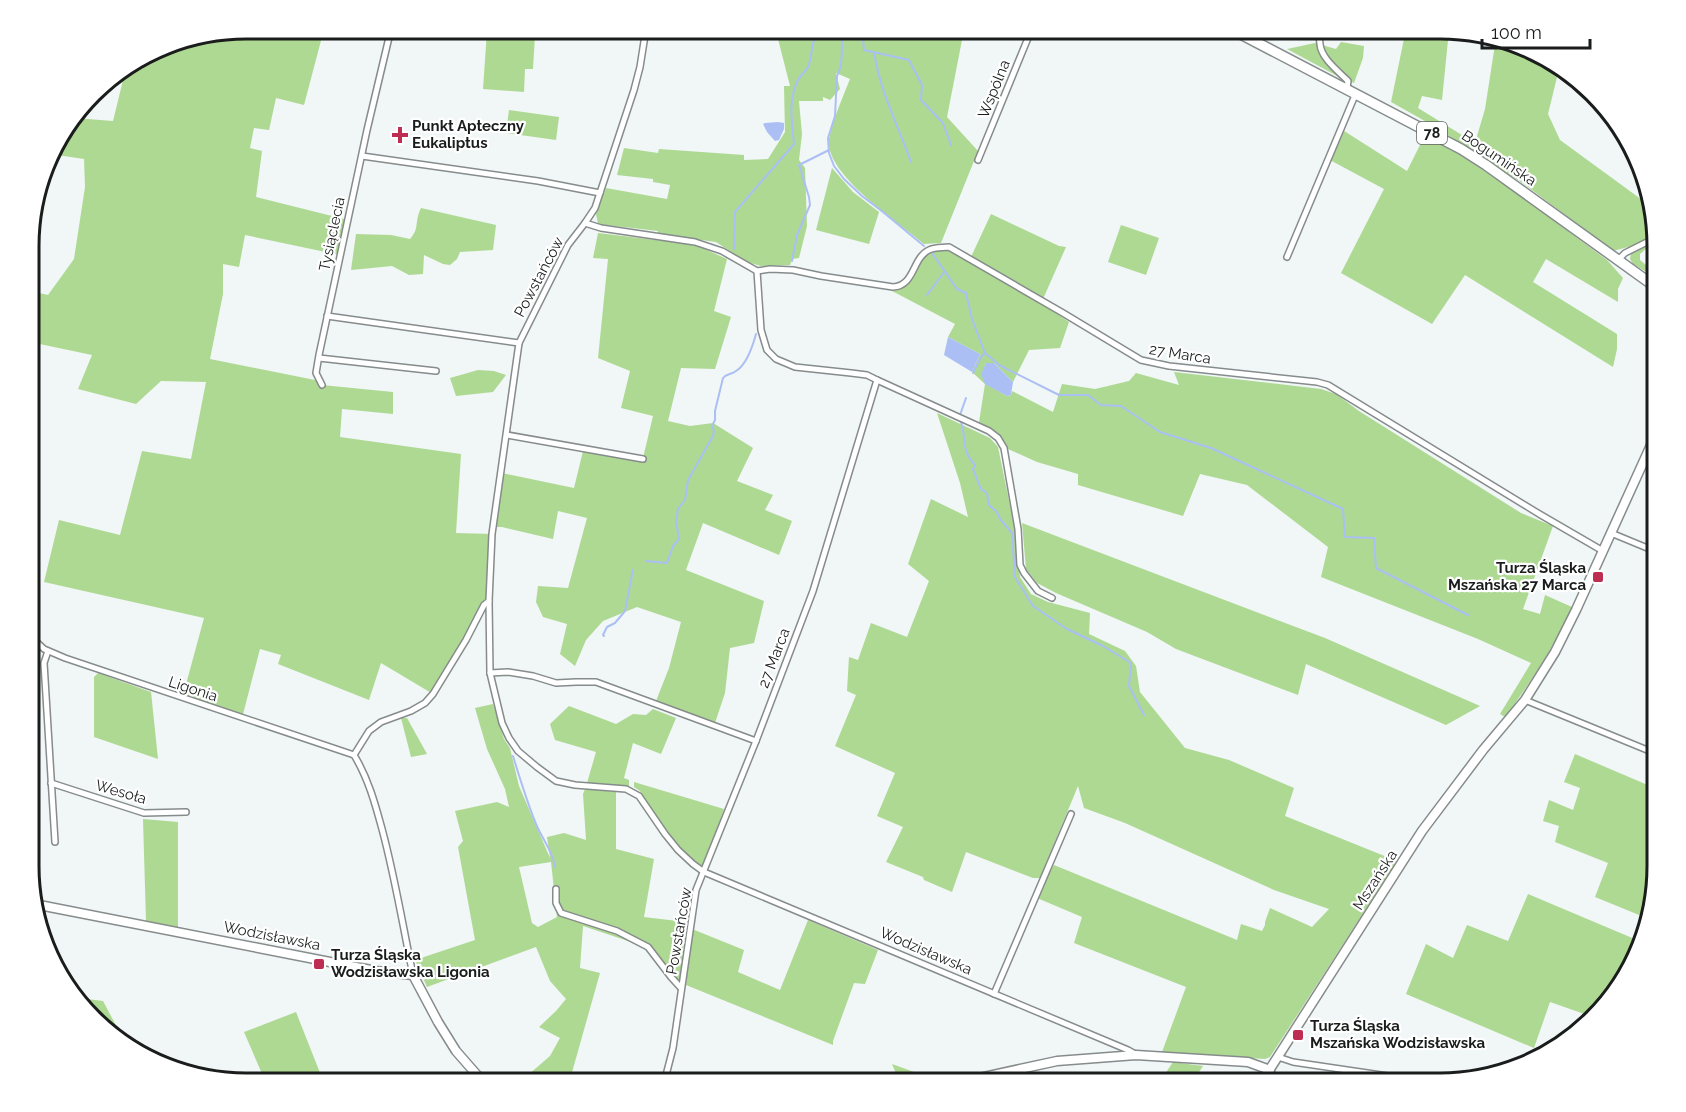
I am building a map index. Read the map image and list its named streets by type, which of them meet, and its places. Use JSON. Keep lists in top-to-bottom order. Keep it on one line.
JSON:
{"streets":{"main road":["78","Bogumińska"],"street":["Wspólna","Tysiąclecia","Powstańców","27 Marca","Ligonia","Wesoła","Mszańska","Wodzisławska"]},"crossings":[["Powstańców","27 Marca"],["Powstańców","Wodzisławska"],["27 Marca","Mszańska"],["27 Marca","Wodzisławska"],["Mszańska","Wodzisławska"]],"places":{"health":["Punkt Apteczny Eukaliptus"],"transit":["Turza Śląska Mszańska 27 Marca","Turza Śląska Wodzisławska Ligonia","Turza Śląska Mszańska Wodzisławska"]},"scale_bar":"100 m"}
